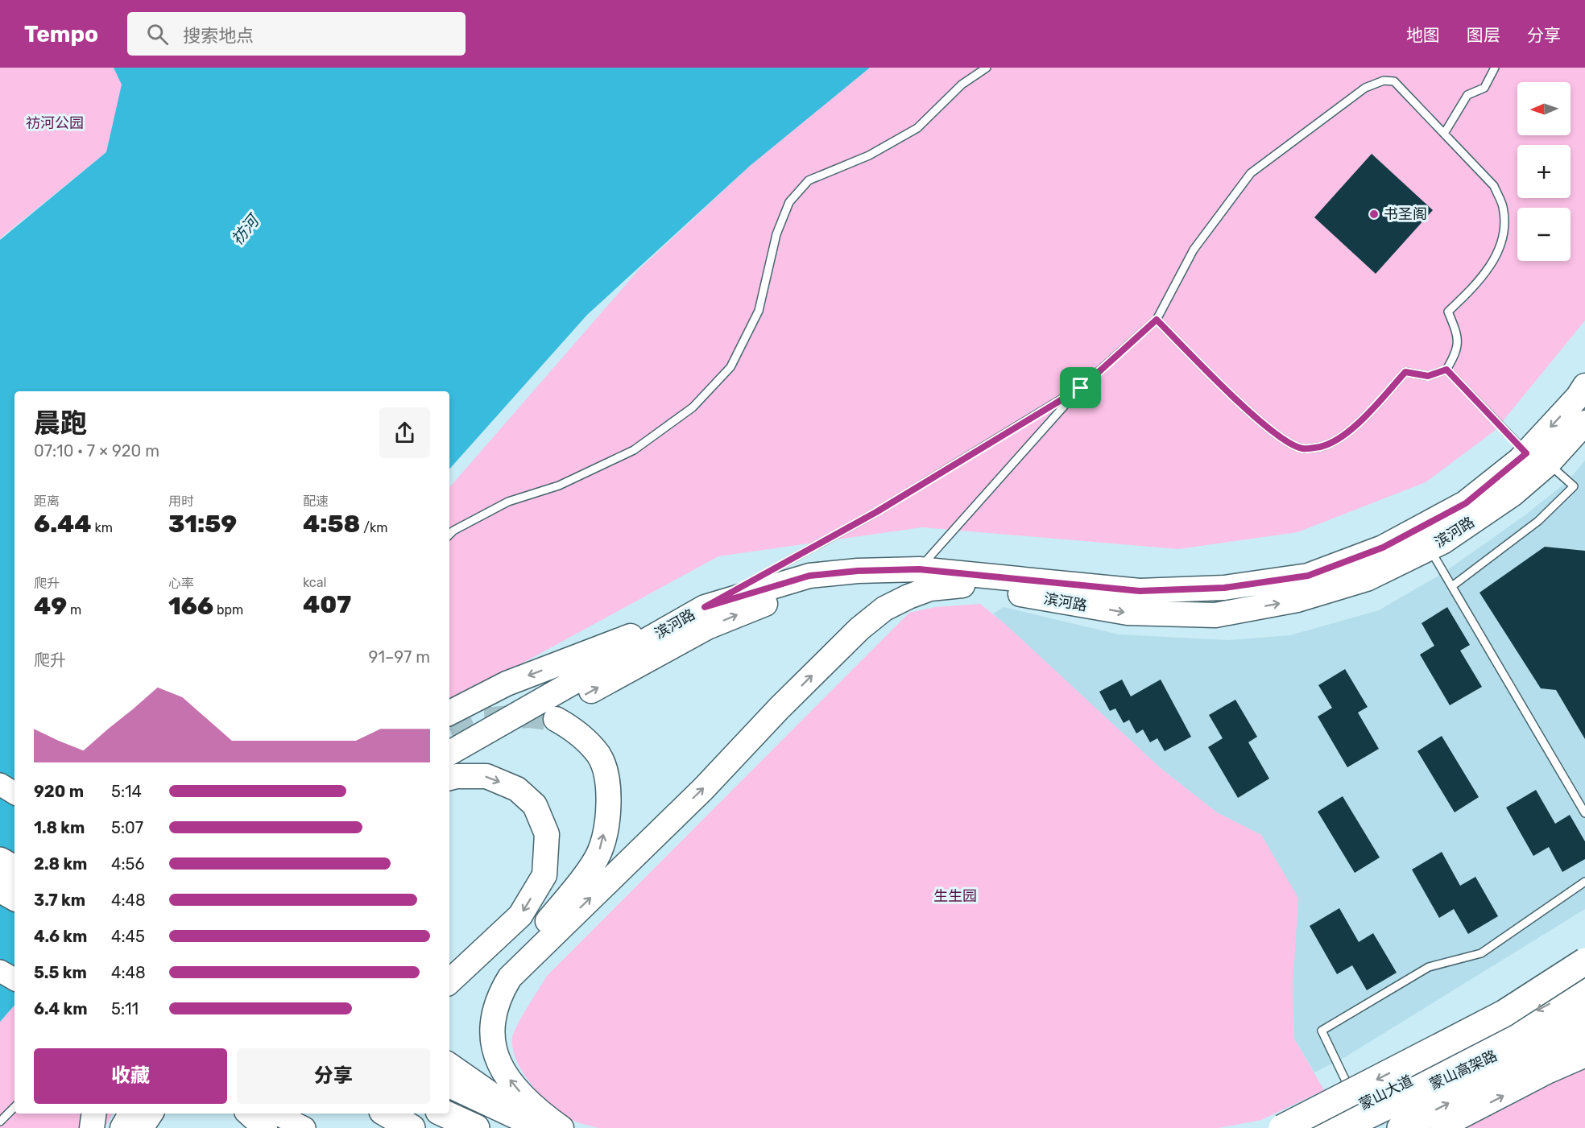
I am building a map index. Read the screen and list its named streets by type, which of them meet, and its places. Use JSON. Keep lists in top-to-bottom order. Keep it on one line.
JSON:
{"streets":{"highway":["蒙山高架路"],"main road":["滨河路","蒙山大道"]},"water":["祊河"],"parks":["祊河公园","生生园"],"places":["书圣阁"],"north":"left","page":{"header":"Tempo","search":"搜索地点","nav":["地图","图层","分享"],"map_buttons":["+","−"],"heading":["晨跑","07:10 · 7 × 920 m"],"stats":[["距离","6.44 km"],["用时","31:59"],["配速","4:58 /km"],["爬升","49 m"],["心率","166 bpm"],["kcal","407"]],"chart":["爬升","91–97 m"],"list":[{"name":"920 m","note":"5:14"},{"name":"1.8 km","note":"5:07"},{"name":"2.8 km","note":"4:56"},{"name":"3.7 km","note":"4:48"},{"name":"4.6 km","note":"4:45"},{"name":"5.5 km","note":"4:48"},{"name":"6.4 km","note":"5:11"}],"buttons":["收藏","分享"]}}
